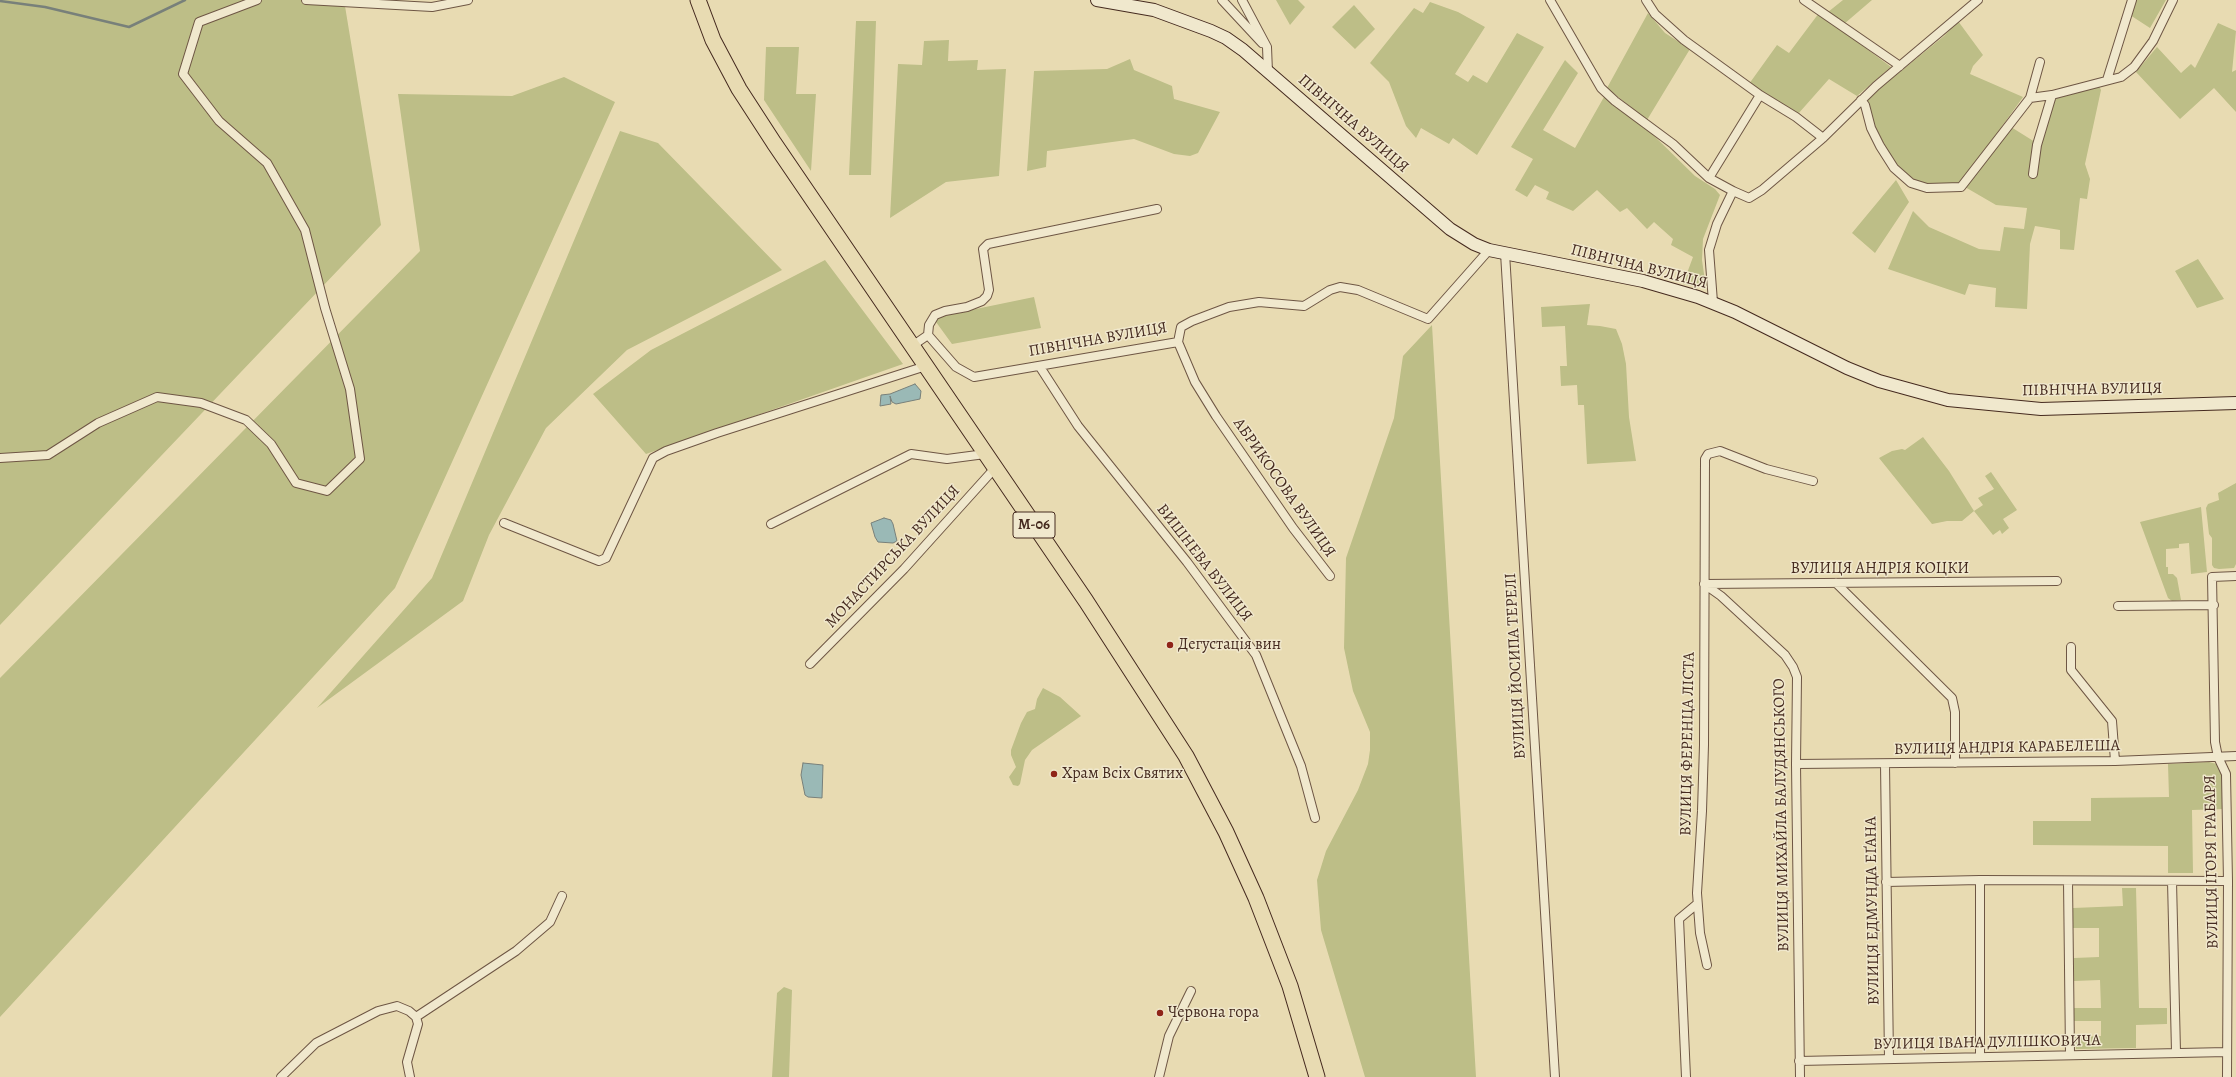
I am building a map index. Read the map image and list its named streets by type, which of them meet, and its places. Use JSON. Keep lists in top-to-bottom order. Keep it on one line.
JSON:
{"streets":{"highway":["М-06"],"street":["ПІВНІЧНА ВУЛИЦЯ","АБРИКОСОВА ВУЛИЦЯ","МОНАСТИРСЬКА ВУЛИЦЯ","ВИШНЕВА ВУЛИЦЯ","ВУЛИЦЯ АНДРІЯ КОЦКИ","ВУЛИЦЯ ЙОСИПА ТЕРЕЛІ","ВУЛИЦЯ ФЕРЕНЦА ЛІСТА","ВУЛИЦЯ АНДРІЯ КАРАБЕЛЕША","ВУЛИЦЯ МИХАЙЛА БАЛУДЯНСЬКОГО","ВУЛИЦЯ ІГОРЯ ГРАБАРЯ","ВУЛИЦЯ ЕДМУНДА ЕҐАНА","ВУЛИЦЯ ІВАНА ДУЛІШКОВИЧА"]},"crossings":[["ПІВНІЧНА ВУЛИЦЯ","АБРИКОСОВА ВУЛИЦЯ"],["ПІВНІЧНА ВУЛИЦЯ","ВИШНЕВА ВУЛИЦЯ"],["ПІВНІЧНА ВУЛИЦЯ","ВУЛИЦЯ ЙОСИПА ТЕРЕЛІ"],["М-06","МОНАСТИРСЬКА ВУЛИЦЯ"],["ВУЛИЦЯ АНДРІЯ КОЦКИ","ВУЛИЦЯ ФЕРЕНЦА ЛІСТА"],["ВУЛИЦЯ АНДРІЯ КОЦКИ","ВУЛИЦЯ МИХАЙЛА БАЛУДЯНСЬКОГО"],["ВУЛИЦЯ ФЕРЕНЦА ЛІСТА","ВУЛИЦЯ МИХАЙЛА БАЛУДЯНСЬКОГО"],["ВУЛИЦЯ АНДРІЯ КАРАБЕЛЕША","ВУЛИЦЯ МИХАЙЛА БАЛУДЯНСЬКОГО"],["ВУЛИЦЯ АНДРІЯ КАРАБЕЛЕША","ВУЛИЦЯ ІГОРЯ ГРАБАРЯ"],["ВУЛИЦЯ АНДРІЯ КАРАБЕЛЕША","ВУЛИЦЯ ЕДМУНДА ЕҐАНА"],["ВУЛИЦЯ МИХАЙЛА БАЛУДЯНСЬКОГО","ВУЛИЦЯ ІВАНА ДУЛІШКОВИЧА"],["ВУЛИЦЯ ЕДМУНДА ЕҐАНА","ВУЛИЦЯ ІВАНА ДУЛІШКОВИЧА"]],"places":["Дегустація вин","Храм Всіх Святих","Червона гора"]}
